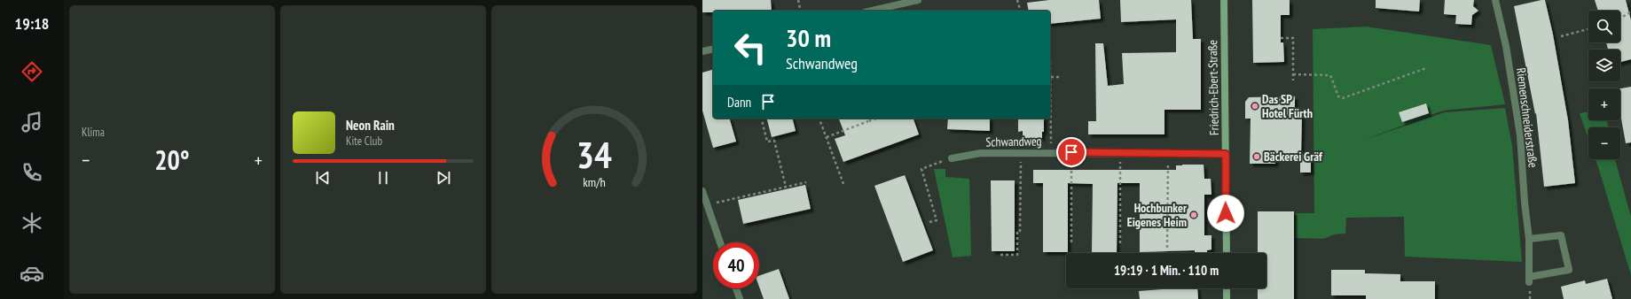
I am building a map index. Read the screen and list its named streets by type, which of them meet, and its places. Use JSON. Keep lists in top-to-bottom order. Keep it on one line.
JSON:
{"streets":{"street":["Friedrich-Ebert-Straße","Riemenschneiderstraße","Schwandweg"]},"crossings":[["Friedrich-Ebert-Straße","Schwandweg"]],"places":["Das SP Hotel Fürth","Bäckerei Gräf","Hochbunker Eigenes Heim"],"page":{"tabs":"19:18","tile":"Klima","map_buttons":["+","−"],"turn":["30 m","Schwandweg"],"then":"Dann","song":["Neon Rain","Kite Club"],"heat":["−","20°","+"],"limit":"40","trip":"19:19 · 1 Min. · 110 m","gauge":["34","km/h"]}}
